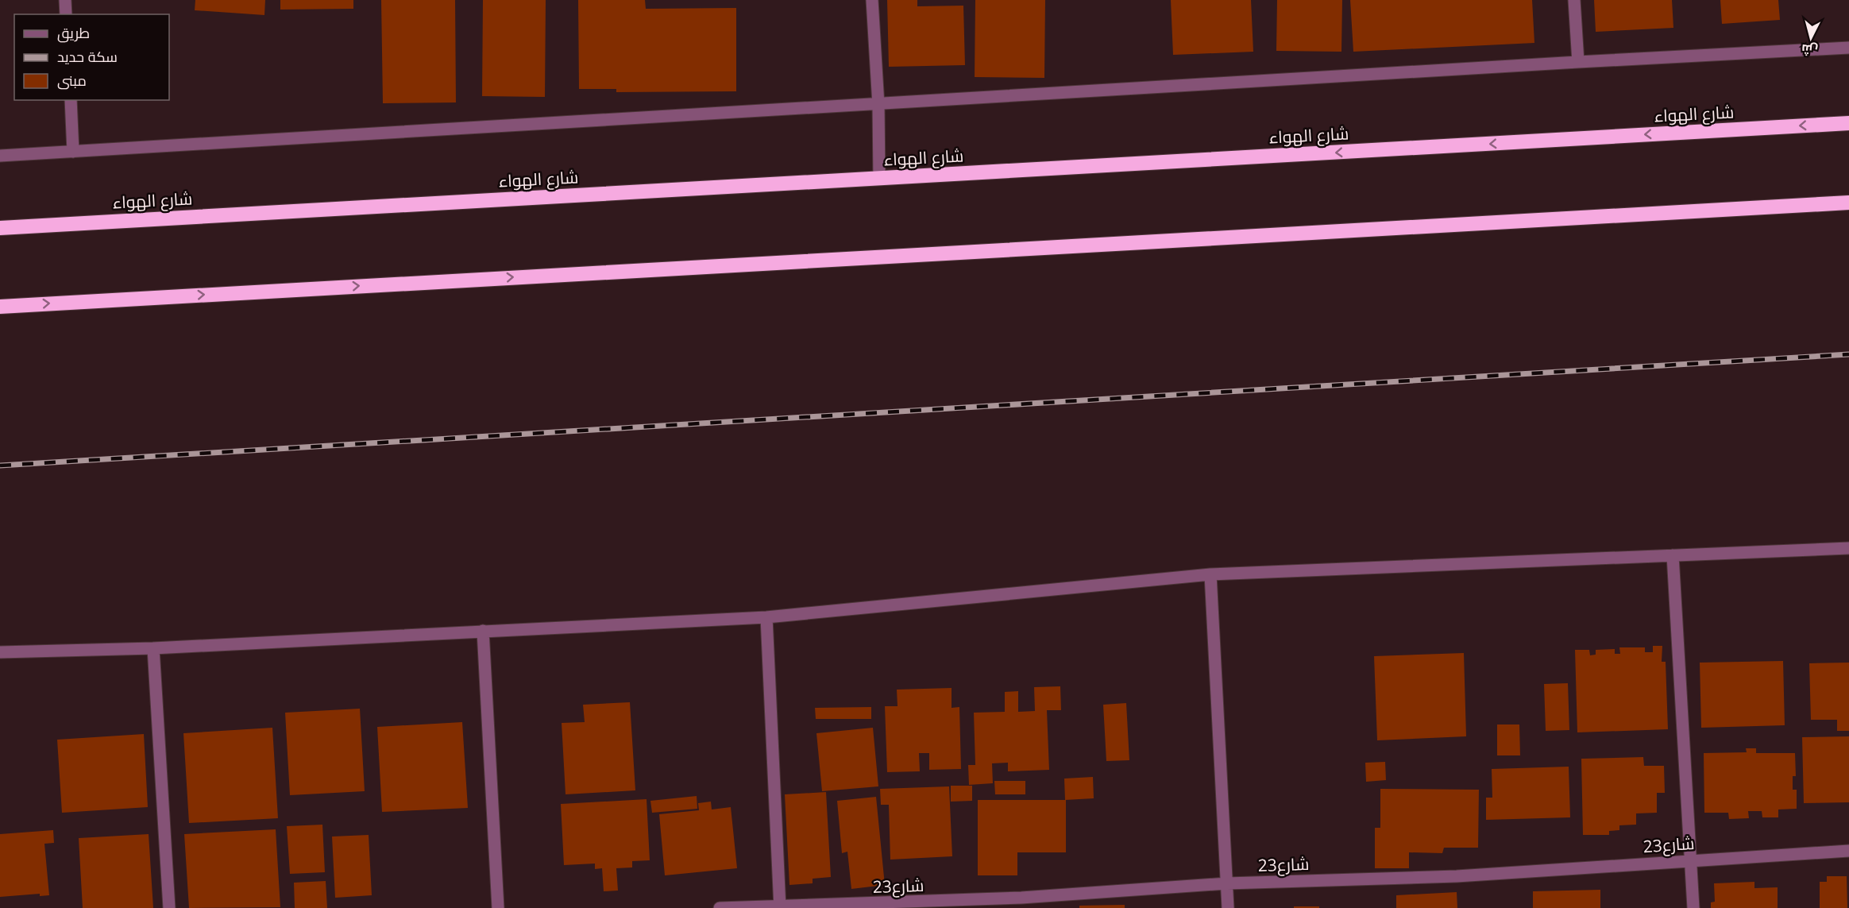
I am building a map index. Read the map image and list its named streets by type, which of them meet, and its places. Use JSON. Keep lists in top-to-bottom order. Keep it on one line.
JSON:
{"streets":{"highway":["شارع الهواء"],"street":["شارع23"]},"legend":["طريق","سكة حديد","مبنى"],"north":"bottom"}
